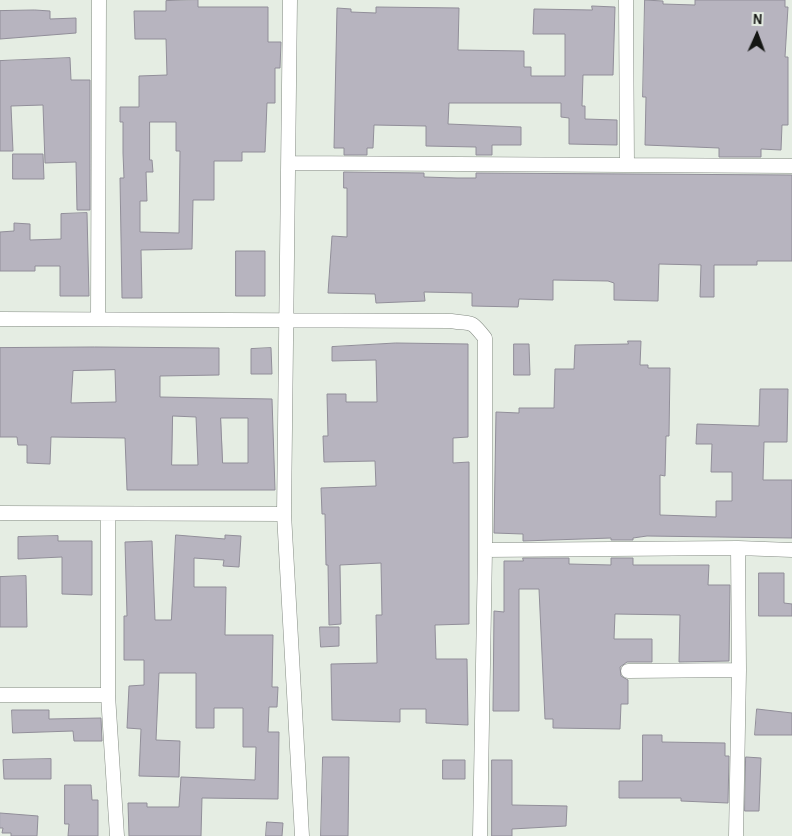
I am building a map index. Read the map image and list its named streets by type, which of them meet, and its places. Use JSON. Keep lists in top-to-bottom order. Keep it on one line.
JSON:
{"north":"top"}
